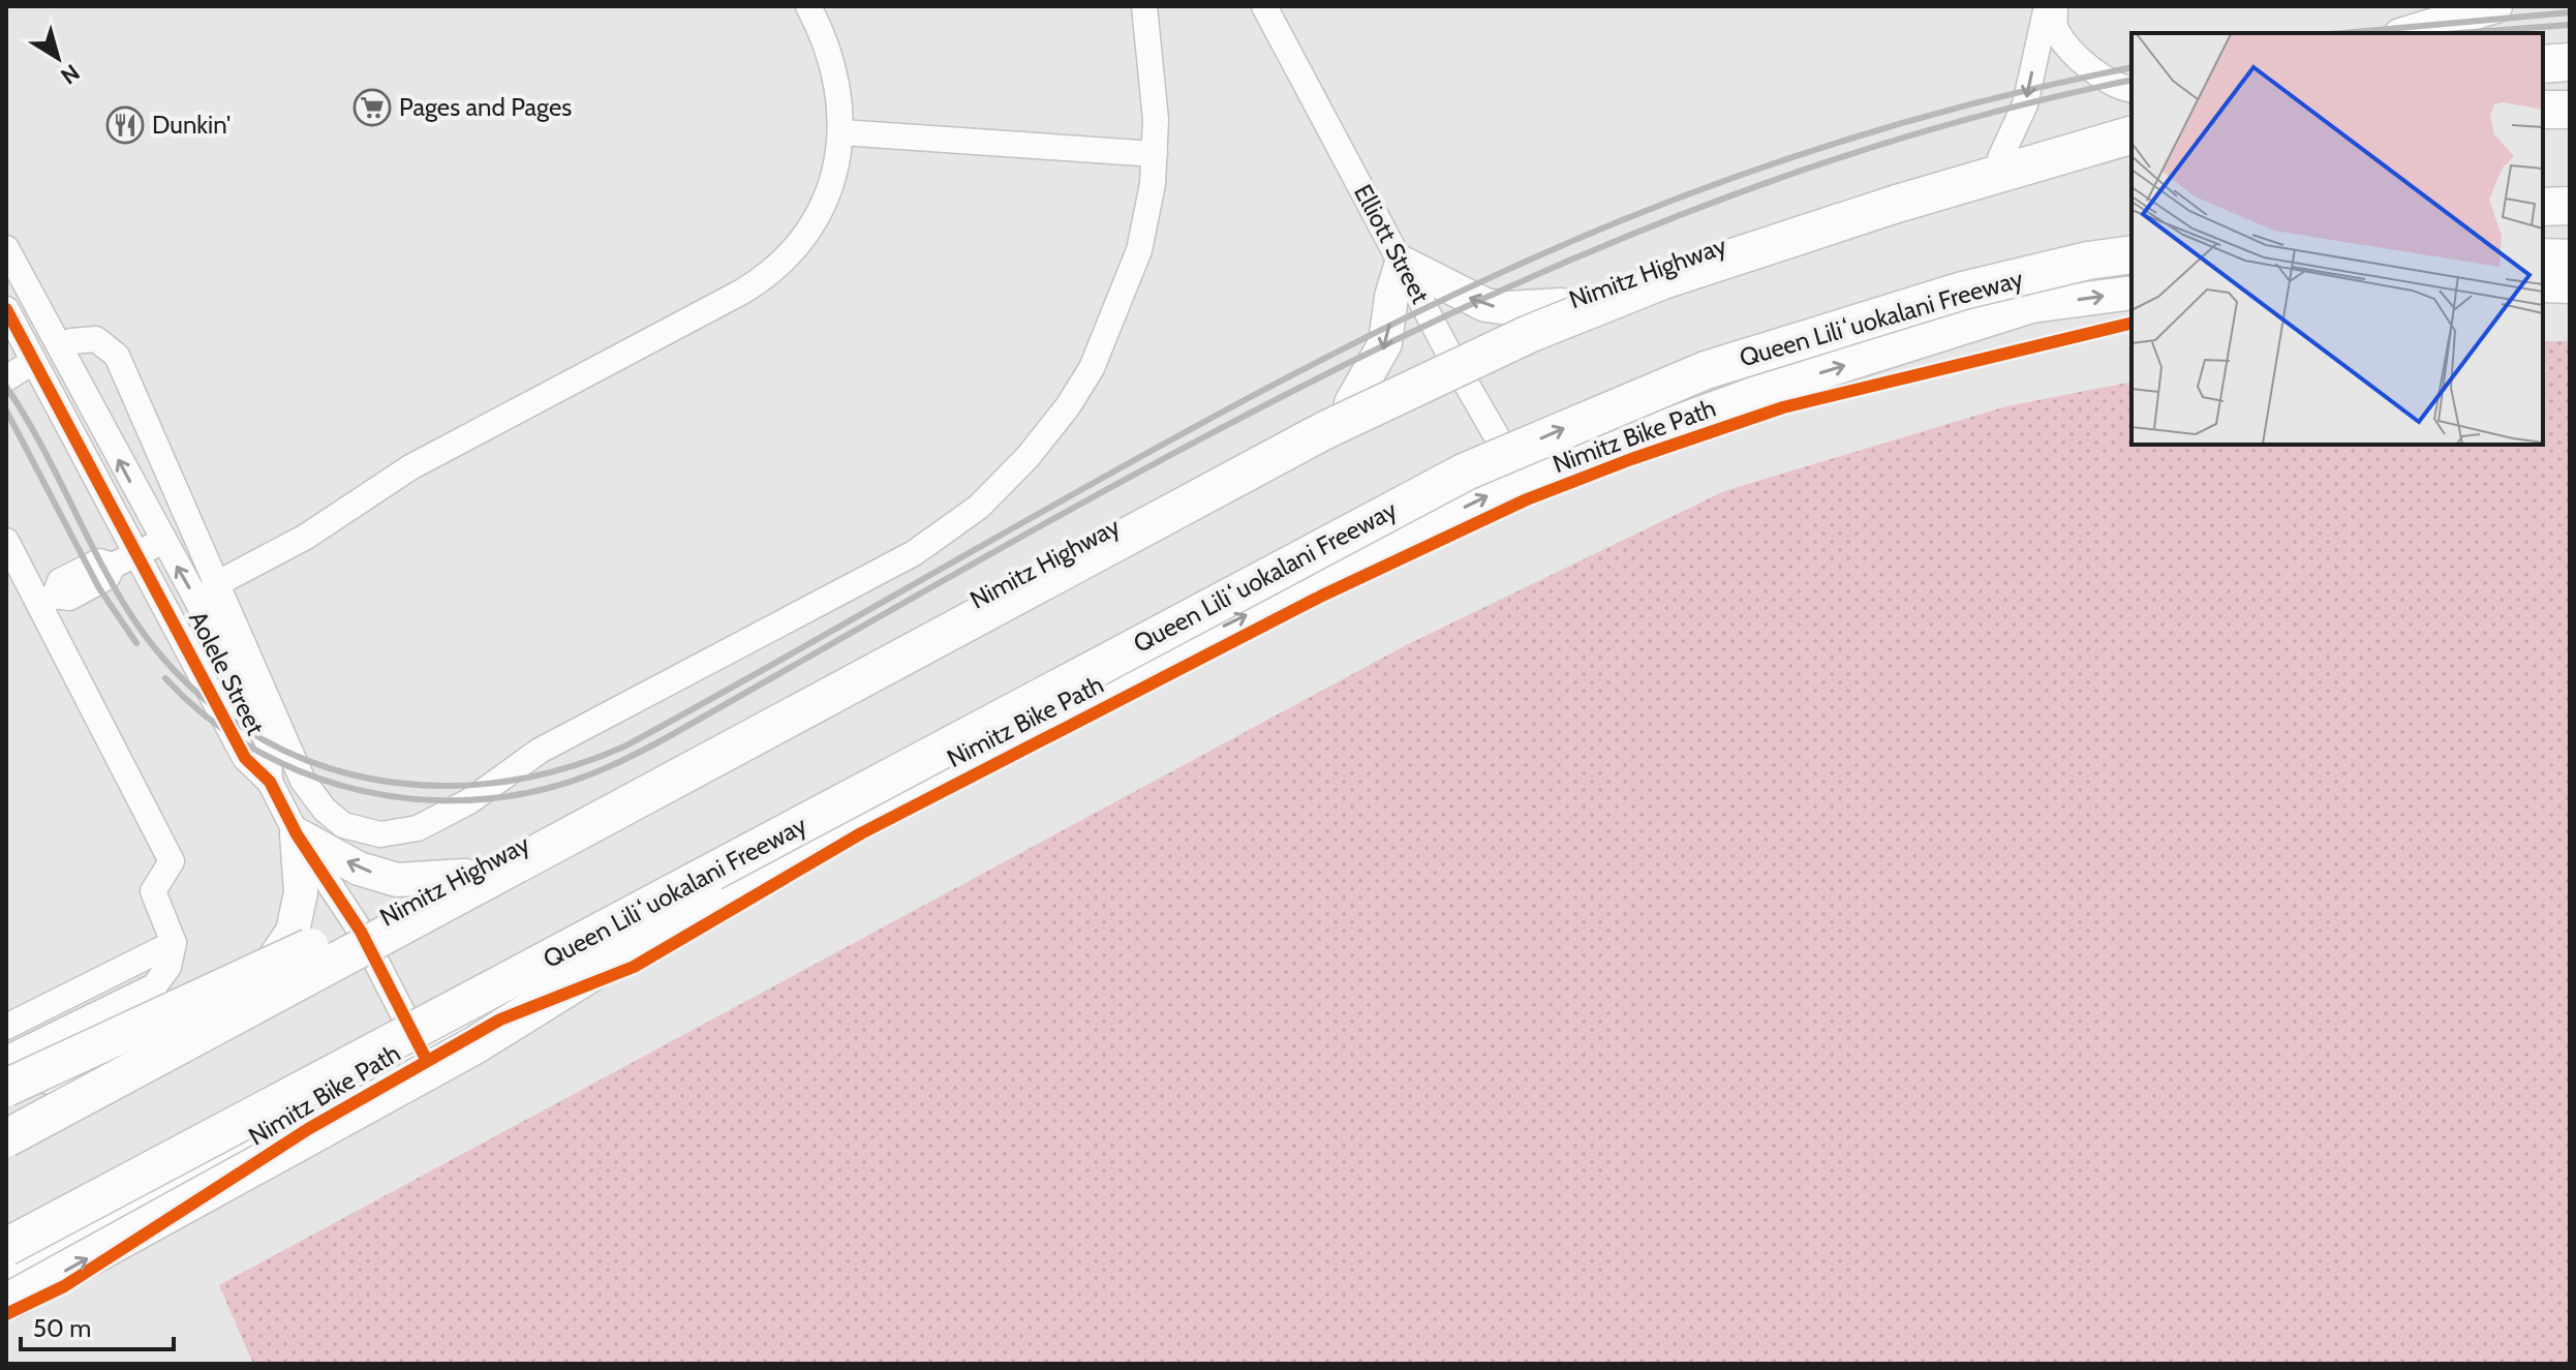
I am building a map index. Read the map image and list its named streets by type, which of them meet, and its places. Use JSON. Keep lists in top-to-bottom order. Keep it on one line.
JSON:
{"streets":{"highway":["Queen Liliʻuokalani Freeway"],"main road":["Nimitz Highway"],"street":["Elliott Street","Aolele Street"],"cycle path":["Nimitz Bike Path"]},"crossings":[["Elliott Street","Nimitz Highway"],["Nimitz Highway","Aolele Street"]],"places":{"supermarket":["Pages and Pages"],"restaurant":["Dunkin'"]},"scale_bar":"50 m","north":"bottom right"}
